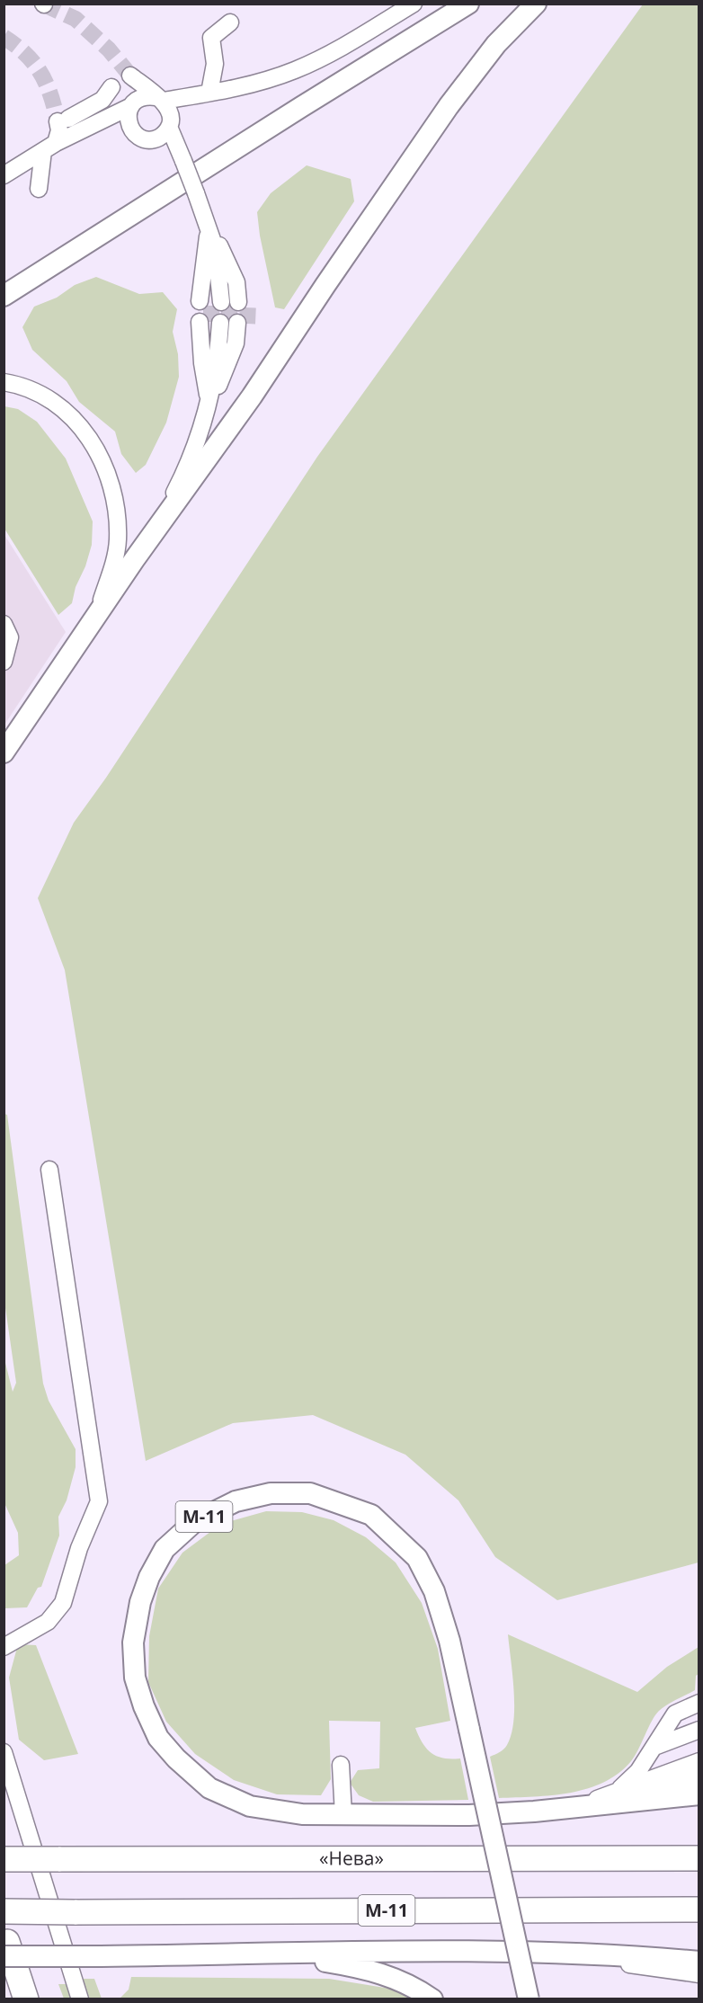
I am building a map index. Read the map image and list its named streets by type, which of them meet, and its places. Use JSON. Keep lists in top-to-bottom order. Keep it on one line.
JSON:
{"streets":{"highway":["М-11","«Нева»"]}}
